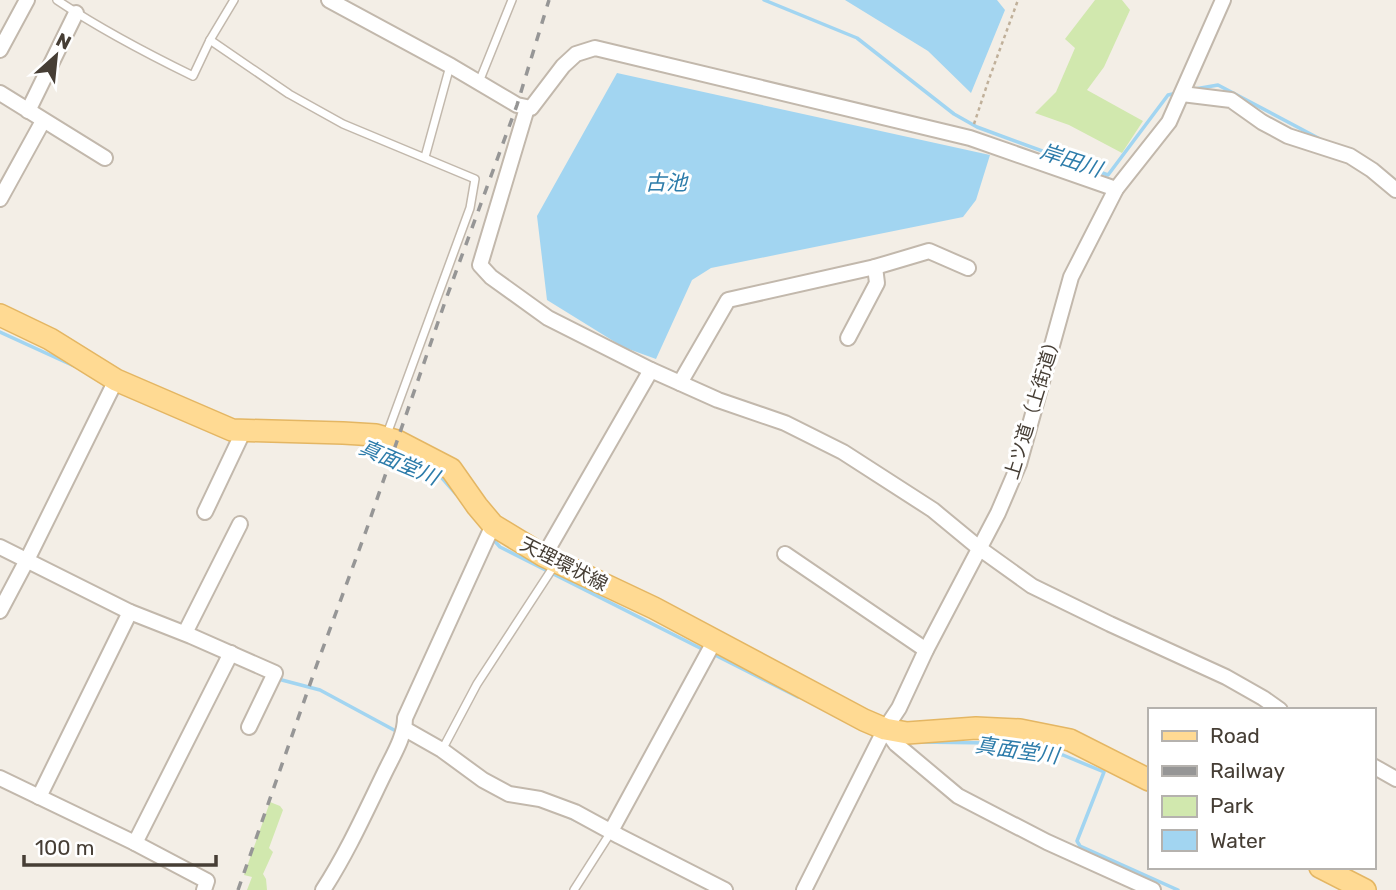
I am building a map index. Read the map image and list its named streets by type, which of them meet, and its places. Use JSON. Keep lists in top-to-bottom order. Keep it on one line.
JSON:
{"streets":{"main road":["天理環状線"],"street":["上ツ道（上街道）"]},"crossings":[["上ツ道（上街道）","天理環状線"]],"water":["岸田川","古池","真面堂川"],"legend":["Road","Railway","Park","Water"],"scale_bar":"100 m","north":"top right"}
